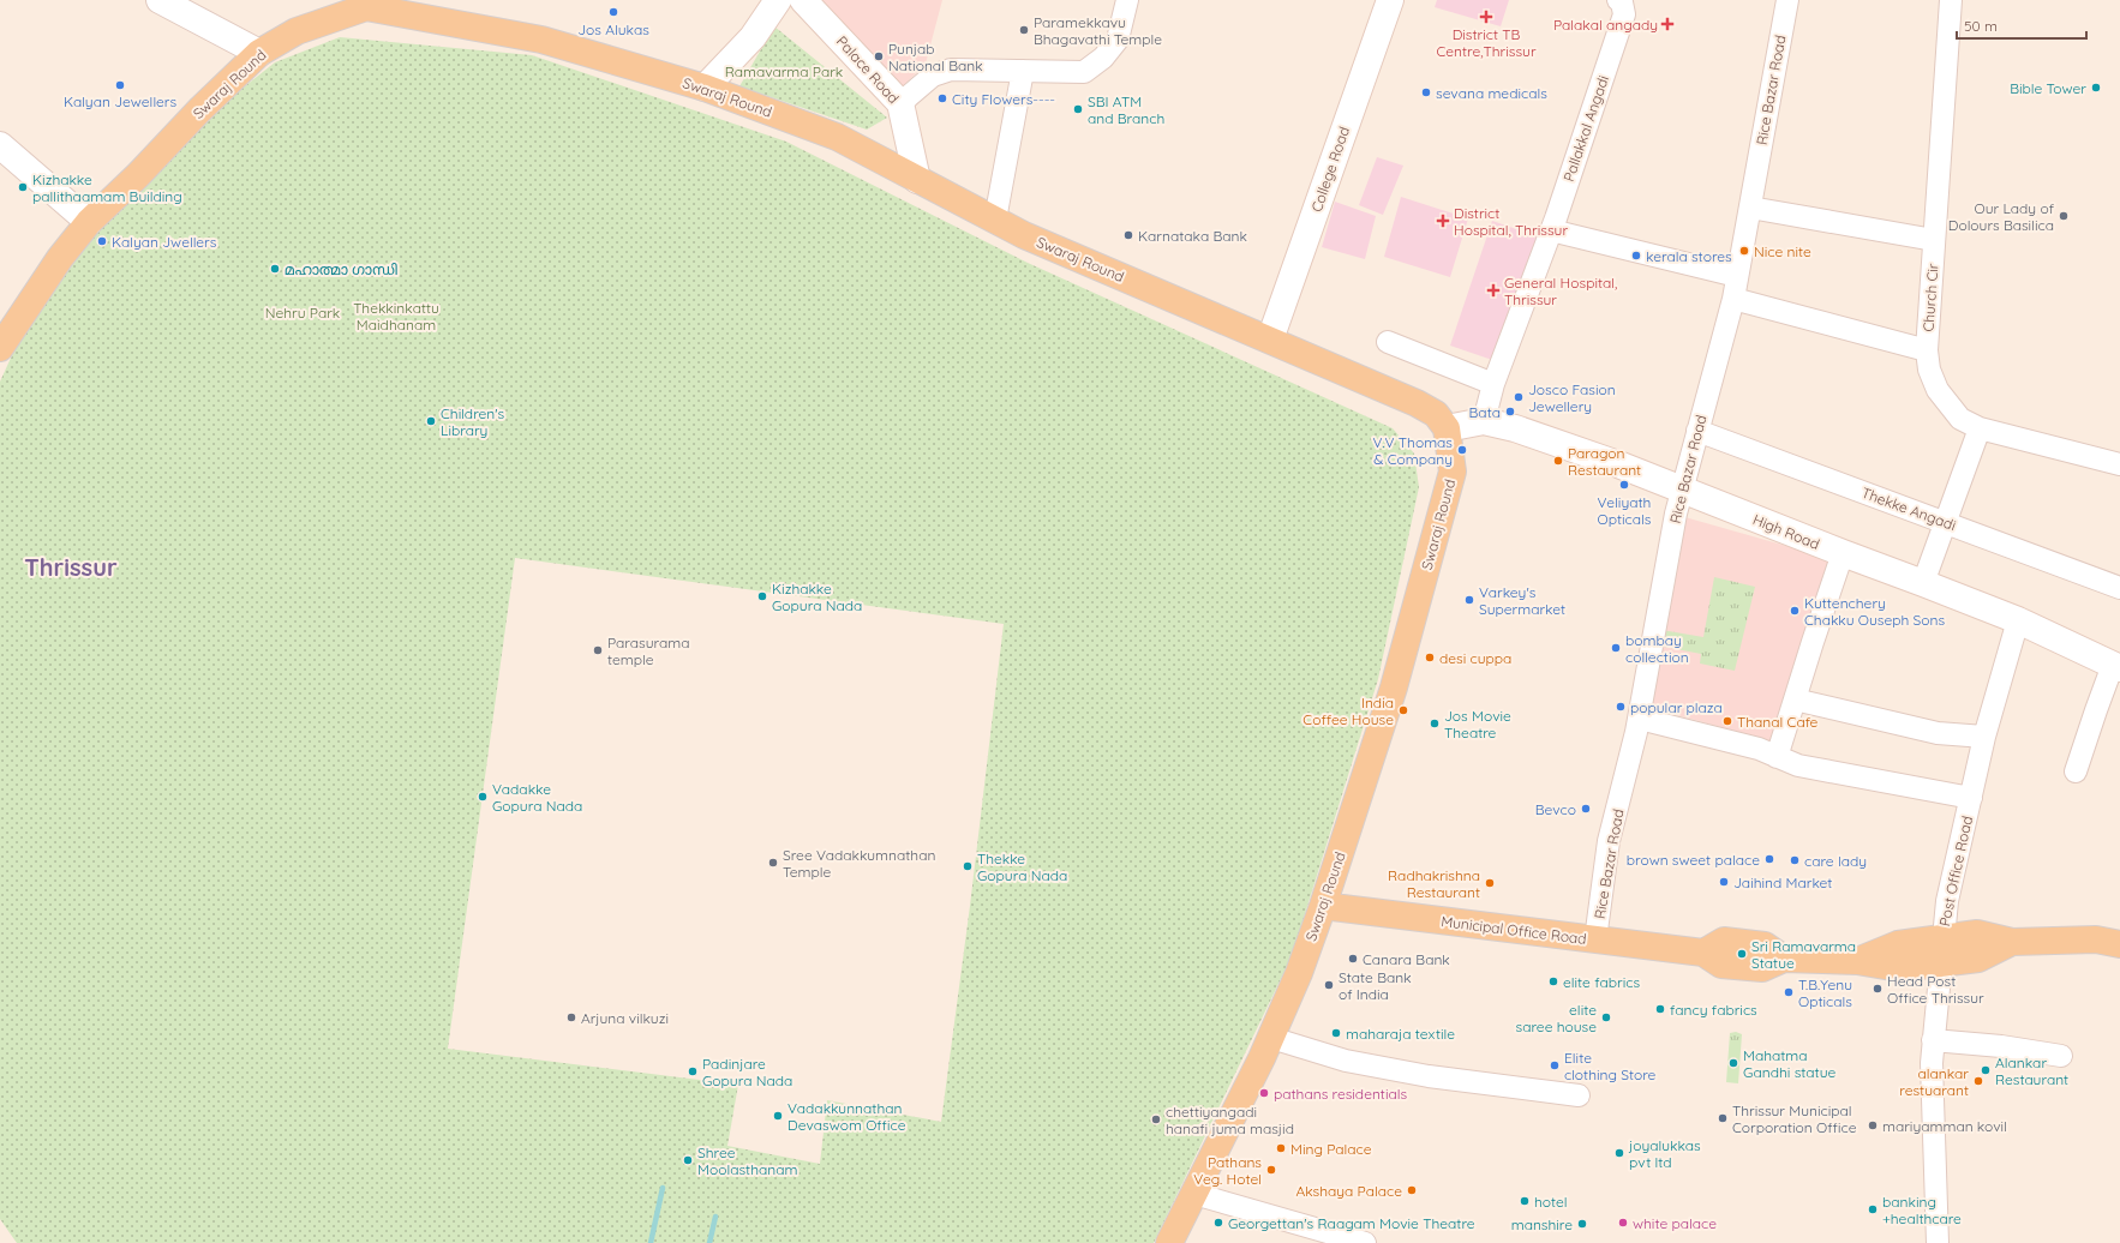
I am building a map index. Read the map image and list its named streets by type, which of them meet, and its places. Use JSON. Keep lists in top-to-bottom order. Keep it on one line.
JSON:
{"streets":{"main road":["Palace Road","Swaraj Round","College Road","High Road","Municipal Office Road"],"street":["Rice Bazar Road","Pallakkal Angadi","Church Cir","Thekke Angadi","Post Office Road"]},"crossings":[["Palace Road","Swaraj Round"],["Swaraj Round","College Road"],["Swaraj Round","High Road"],["Swaraj Round","Municipal Office Road"],["Rice Bazar Road","Thekke Angadi"],["Rice Bazar Road","High Road"],["Rice Bazar Road","Municipal Office Road"],["Pallakkal Angadi","High Road"],["High Road","Post Office Road"],["Post Office Road","Municipal Office Road"]],"districts":["Thrissur"],"parks":["Ramavarma Park","Thekkinkattu Maidhanam","Nehru Park"],"places":{"other":["Jos Alukas","Paramekkavu Bhagavathi Temple","Punjab National Bank","Kalyan Jewellers","Bible Tower","sevana medicals","City Flowers----","SBI ATM and Branch","Kizhakke pallithaamam Building","Our Lady of Dolours Basilica","Karnataka Bank","Kalyan Jwellers","Nice nite","kerala stores","മഹാത്മാ ഗാന്ധി","Josco Fasion Jewellery","Bata","Children's Library","V.V Thomas & Company","Paragon Restaurant","Veliyath Opticals","Kizhakke Gopura Nada","Varkey's Supermarket","Kuttenchery Chakku Ouseph Sons","bombay collection","Parasurama temple","desi cuppa","popular plaza","India Coffee House","Thanal Cafe","Jos Movie Theatre","Vadakke Gopura Nada","Bevco","brown sweet palace","care lady","Sree Vadakkumnathan Temple","Thekke Gopura Nada","Jaihind Market","Radhakrishna Restaurant","Sri Ramavarma Statue","Canara Bank","elite fabrics","State Bank of India","Head Post Office Thrissur","T.B.Yenu Opticals","fancy fabrics","Arjuna vilkuzi","elite saree house","maharaja textile","Mahatma Gandhi statue","Elite clothing Store","Alankar Restaurant","Padinjare Gopura Nada","alankar restuarant","pathans residentials","Vadakkunnathan Devaswom Office","Thrissur Municipal Corporation Office","chettiyangadi hanafi juma masjid","mariyamman kovil","Ming Palace","joyalukkas pvt ltd","Shree Moolasthanam","Pathans Veg. Hotel","Akshaya Palace","hotel","banking +healthcare","Georgettan's Raagam Movie Theatre","white palace","manshire"],"health":["District TB Centre,Thrissur","Palakal angady","District Hospital, Thrissur","General Hospital, Thrissur"]},"scale_bar":"50 m"}
